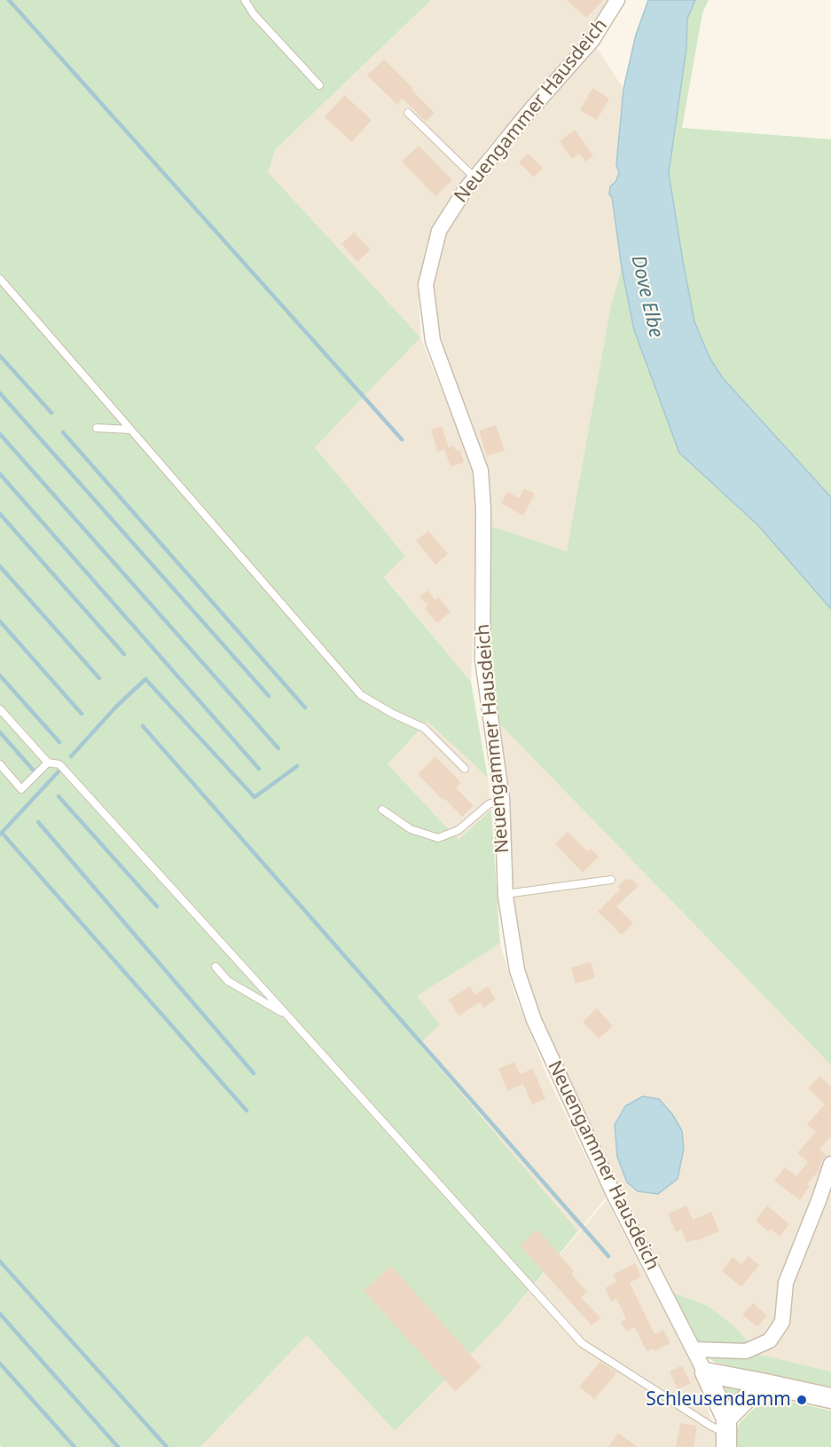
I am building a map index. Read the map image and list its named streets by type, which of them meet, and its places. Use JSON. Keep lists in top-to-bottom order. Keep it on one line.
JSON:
{"streets":{"street":["Neuengammer Hausdeich"]},"water":["Dove Elbe"],"places":["Schleusendamm"]}
